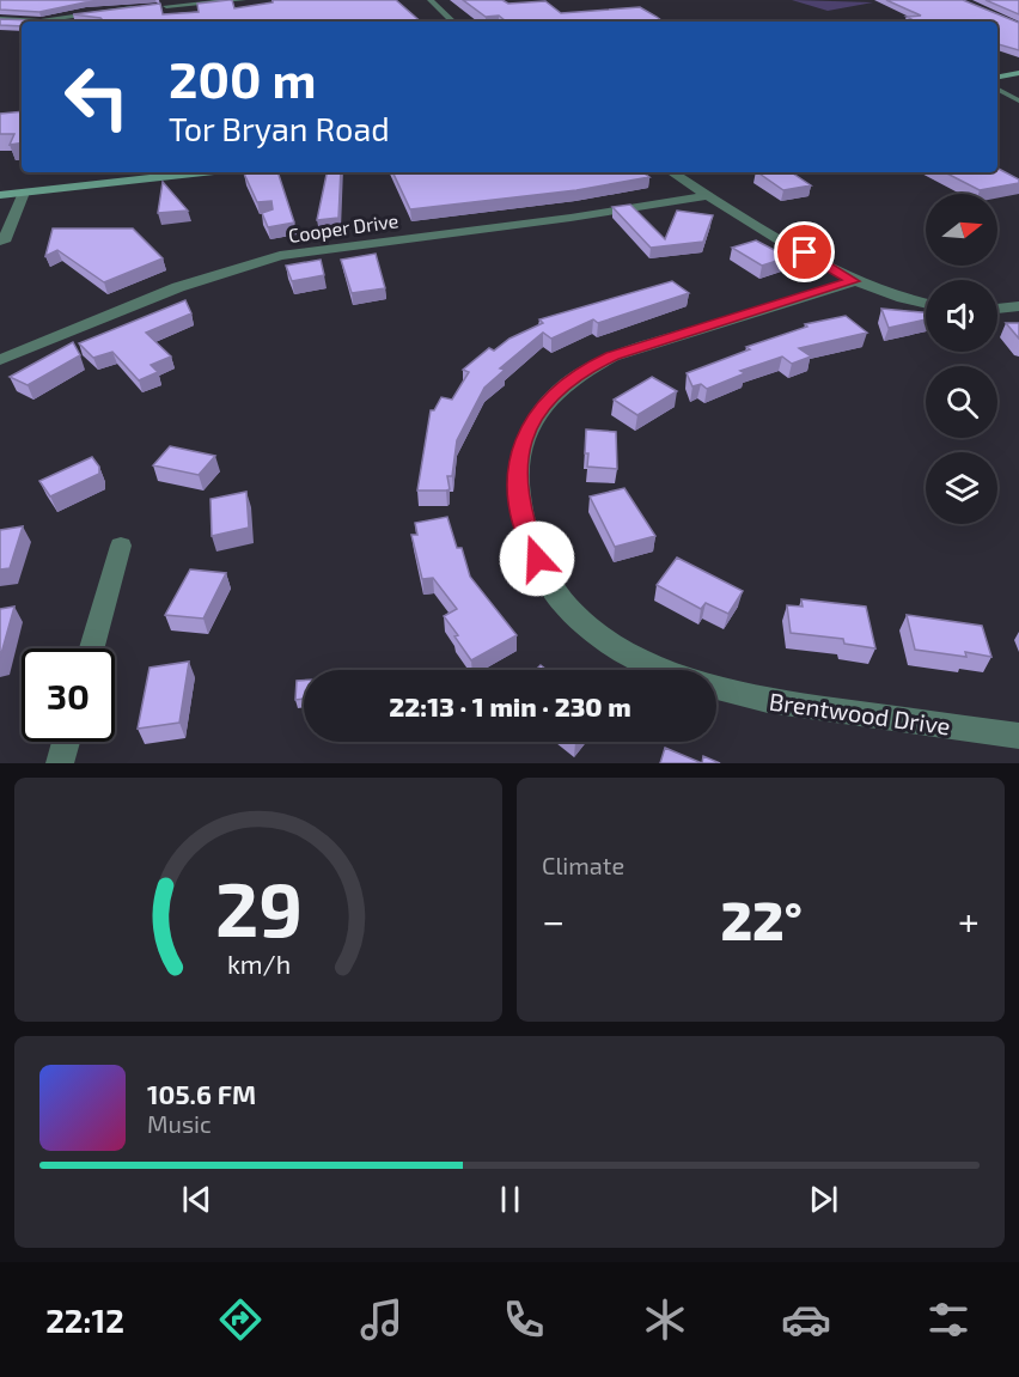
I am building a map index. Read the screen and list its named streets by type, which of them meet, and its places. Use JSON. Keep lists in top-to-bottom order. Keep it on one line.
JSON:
{"streets":{"street":["Cooper Drive","Brentwood Drive"]},"north":"right","page":{"turn":["200 m","Tor Bryan Road"],"limit":"30","trip":"22:13 · 1 min · 230 m","tile":"Climate","heat":["−","22°","+"],"song":["105.6 FM","Music"],"tabs":"22:12","gauge":["29","km/h"]}}
